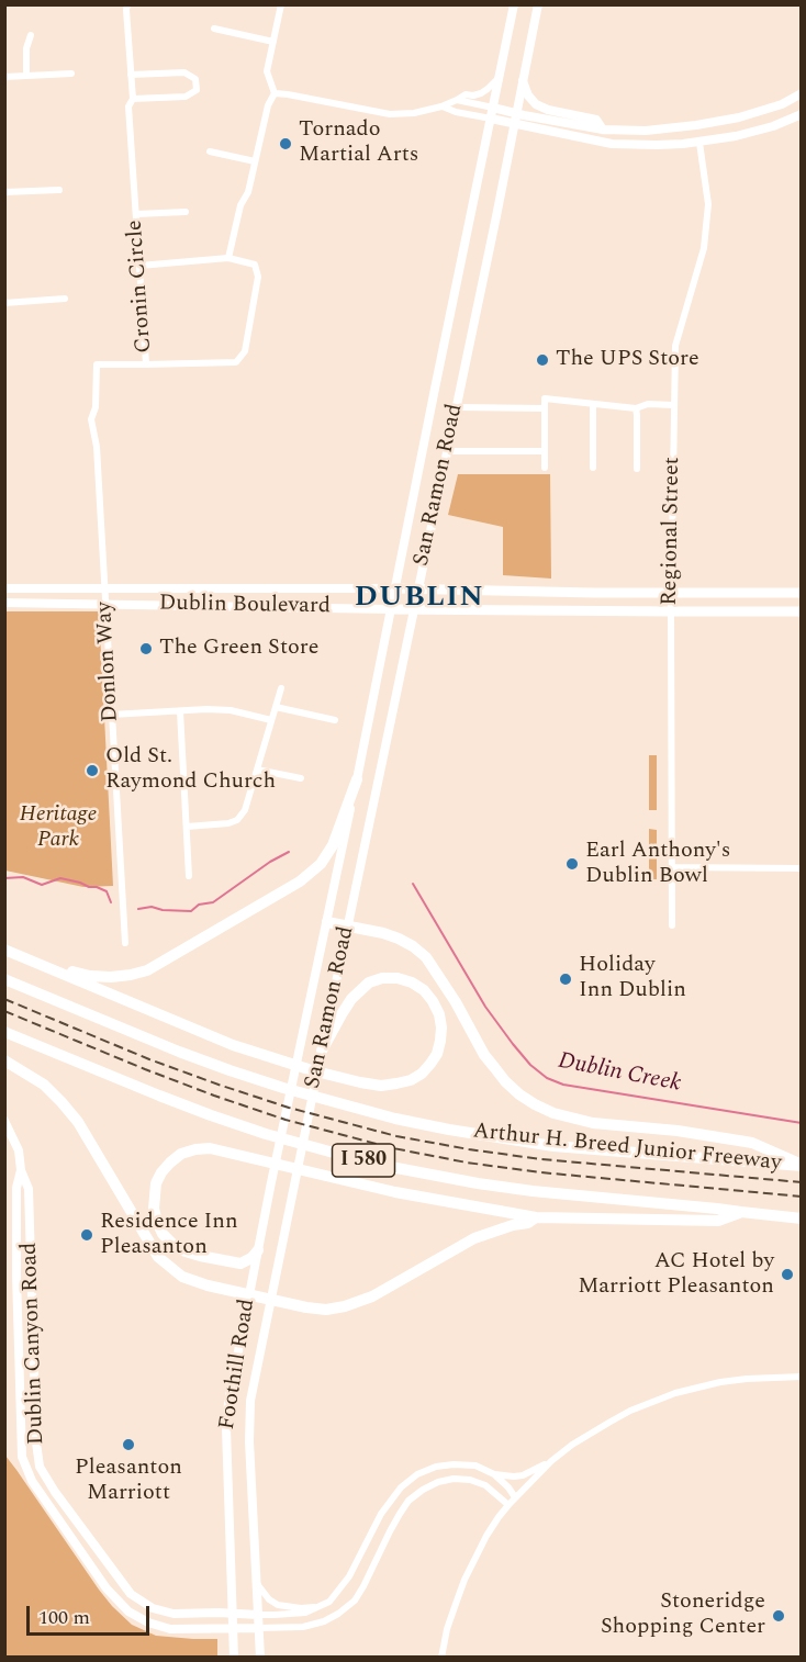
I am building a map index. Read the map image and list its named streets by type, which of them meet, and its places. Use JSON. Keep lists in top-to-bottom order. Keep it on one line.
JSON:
{"streets":{"highway":["Arthur H. Breed Junior Freeway","I 580"],"main road":["San Ramon Road","Dublin Boulevard","Dublin Canyon Road","Foothill Road"],"street":["Cronin Circle","Regional Street","Donlon Way"]},"crossings":[["Cronin Circle","Donlon Way"],["San Ramon Road","Dublin Boulevard"],["San Ramon Road","Foothill Road"],["Regional Street","Dublin Boulevard"],["Dublin Boulevard","Donlon Way"],["Dublin Canyon Road","Foothill Road"]],"districts":["DUBLIN"],"water":["Dublin Creek"],"parks":["Heritage Park"],"places":["Tornado Martial Arts","The UPS Store","The Green Store","Old St. Raymond Church","Earl Anthony's Dublin Bowl","Holiday Inn Dublin","Residence Inn Pleasanton","AC Hotel by Marriott Pleasanton","Pleasanton Marriott","Stoneridge Shopping Center"],"scale_bar":"100 m"}
